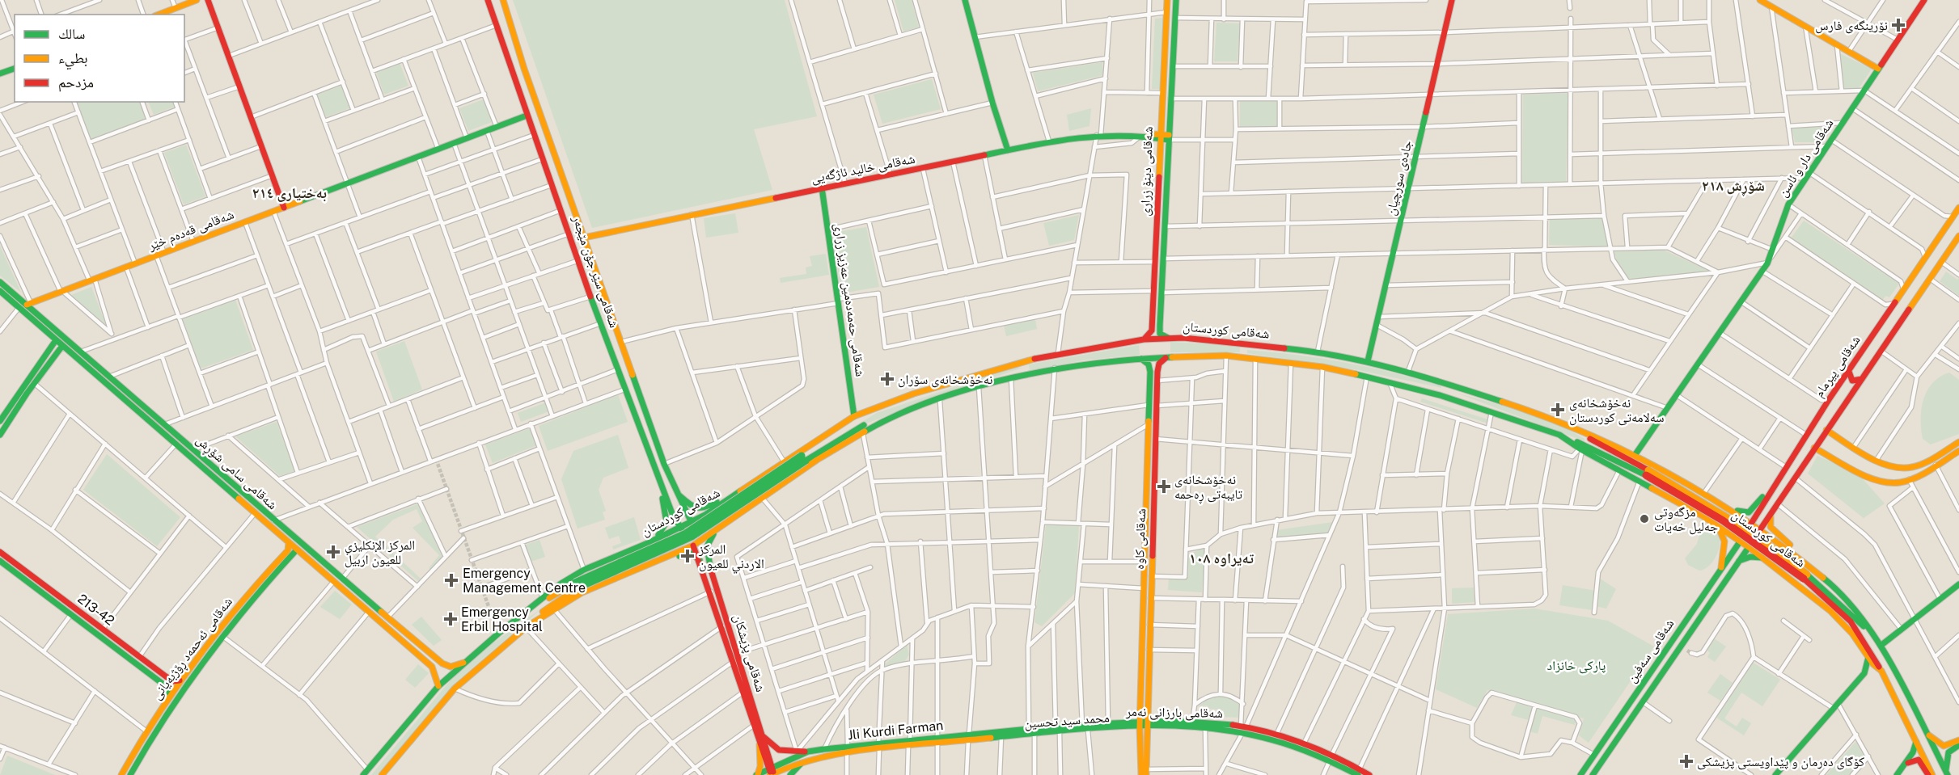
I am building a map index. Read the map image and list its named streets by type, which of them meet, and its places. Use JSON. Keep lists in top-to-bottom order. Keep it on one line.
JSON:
{"streets":{"main road":["شەقامی دار و ئاسن","شەقامی خالید ئاژگەیی","شەقامی دینۆ زراری","جادەی سورچیان","شەقامی قەدەم خێر","شەقامی سێر جۆن مێجەر","شەقامی حەمەدەمین عەزیز زراری","شەقامی کوردستان","شەقامی پیرمام","شەقامی سامی شۆڕش","شەقامی کاوە","213-42","شەقامی ئەحمەد ڕۆژبەیانی","شەقامی سەفین","شەقامی پزیشکان","شەقامی بارزانی نەمر","محمد سید تحسین","Jli Kurdi Farman"]},"crossings":[["شەقامی دار و ئاسن","شەقامی کوردستان"],["شەقامی خالید ئاژگەیی","شەقامی دینۆ زراری"],["شەقامی خالید ئاژگەیی","شەقامی سێر جۆن مێجەر"],["شەقامی خالید ئاژگەیی","شەقامی حەمەدەمین عەزیز زراری"],["جادەی سورچیان","شەقامی کوردستان"],["شەقامی قەدەم خێر","شەقامی سێر جۆن مێجەر"],["شەقامی قەدەم خێر","شەقامی سامی شۆڕش"],["شەقامی سێر جۆن مێجەر","شەقامی کوردستان"],["شەقامی سێر جۆن مێجەر","شەقامی پزیشکان"],["شەقامی حەمەدەمین عەزیز زراری","شەقامی کوردستان"],["شەقامی کوردستان","شەقامی پیرمام"],["شەقامی کوردستان","شەقامی سامی شۆڕش"],["شەقامی کوردستان","شەقامی سەفین"],["شەقامی کوردستان","شەقامی پزیشکان"],["شەقامی پیرمام","شەقامی سەفین"],["شەقامی سامی شۆڕش","شەقامی ئەحمەد ڕۆژبەیانی"],["شەقامی کاوە","شەقامی بارزانی نەمر"],["شەقامی کاوە","محمد سید تحسین"],["213-42","شەقامی ئەحمەد ڕۆژبەیانی"],["شەقامی پزیشکان","محمد سید تحسین"],["شەقامی بارزانی نەمر","محمد سید تحسین"],["محمد سید تحسین","Jli Kurdi Farman"]],"districts":["شۆڕش ٢١٨","بەختیاری ٢١٤","تەیراوە ١٠٨"],"parks":["پارکی خانزاد"],"places":{"health":["نۆرینگەی فارس","نەخۆشخانەی سۆران","نەخۆشخانەی سەلامەتی کوردستان","نەخۆشخانەی تایبەتی ڕەحمە","المركز الإنكليزي للعيون اربيل","المركز الاردني للعيون","Emergency Management Centre","Emergency Erbil Hospital","کۆگای دەرمان و پێداویستی پزیشکی"],"other":["مزگەوتی جەلیل خەیات"]},"legend":["سالك","بطيء","مزدحم"]}
